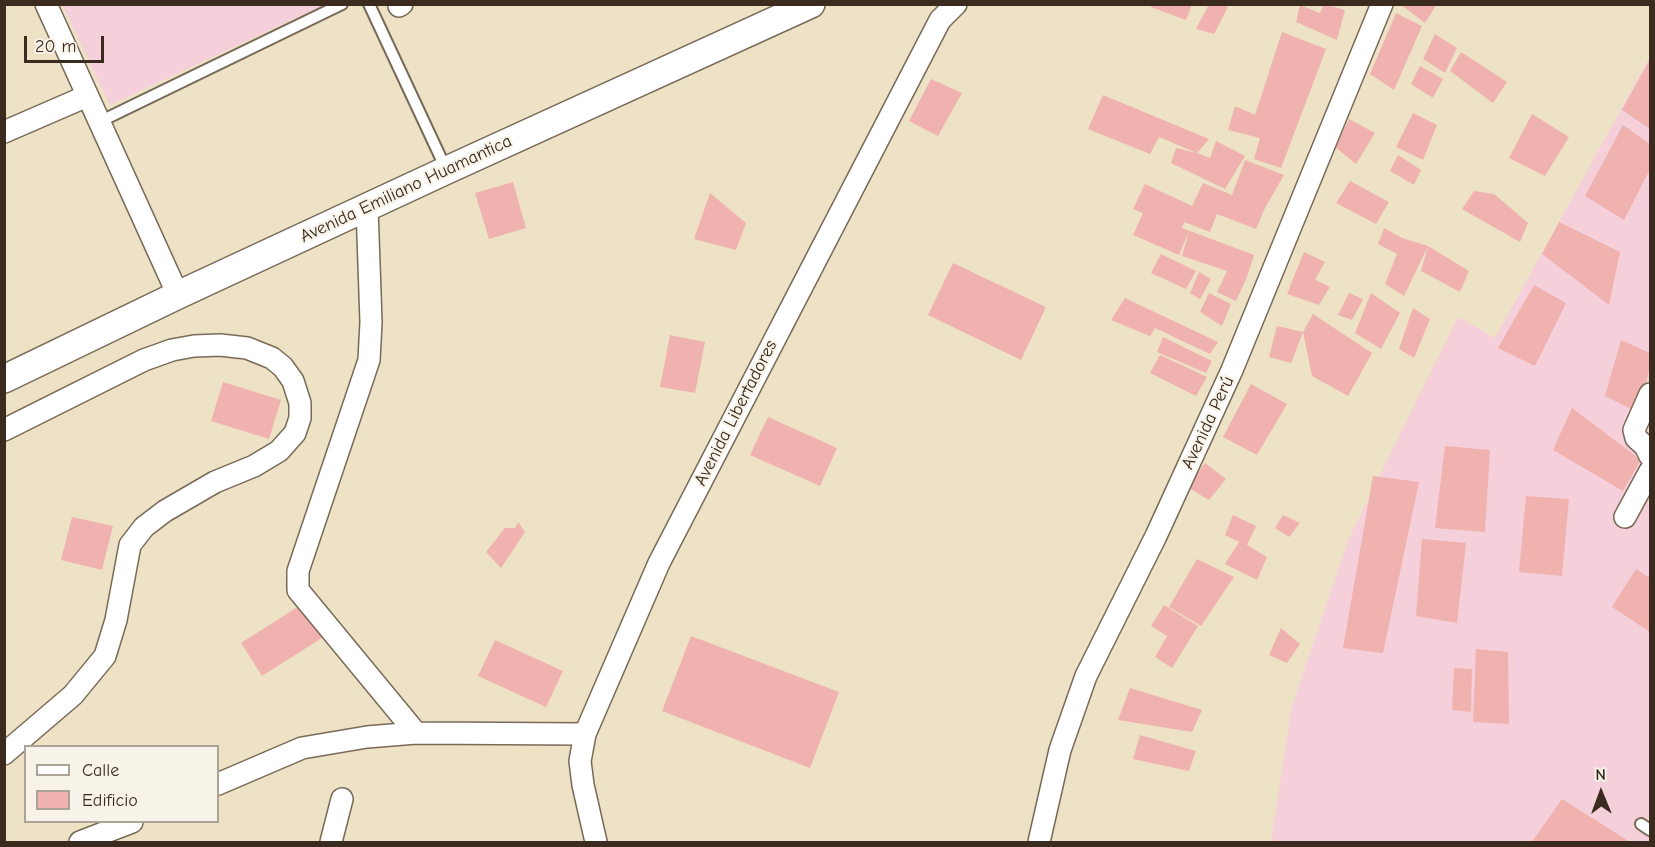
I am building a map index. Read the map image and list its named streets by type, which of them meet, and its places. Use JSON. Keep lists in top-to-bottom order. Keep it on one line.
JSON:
{"streets":{"street":["Avenida Emiliano Huamantica","Avenida Libertadores","Avenida Perú"]},"legend":["Calle","Edificio"],"scale_bar":"20 m","north":"top"}
